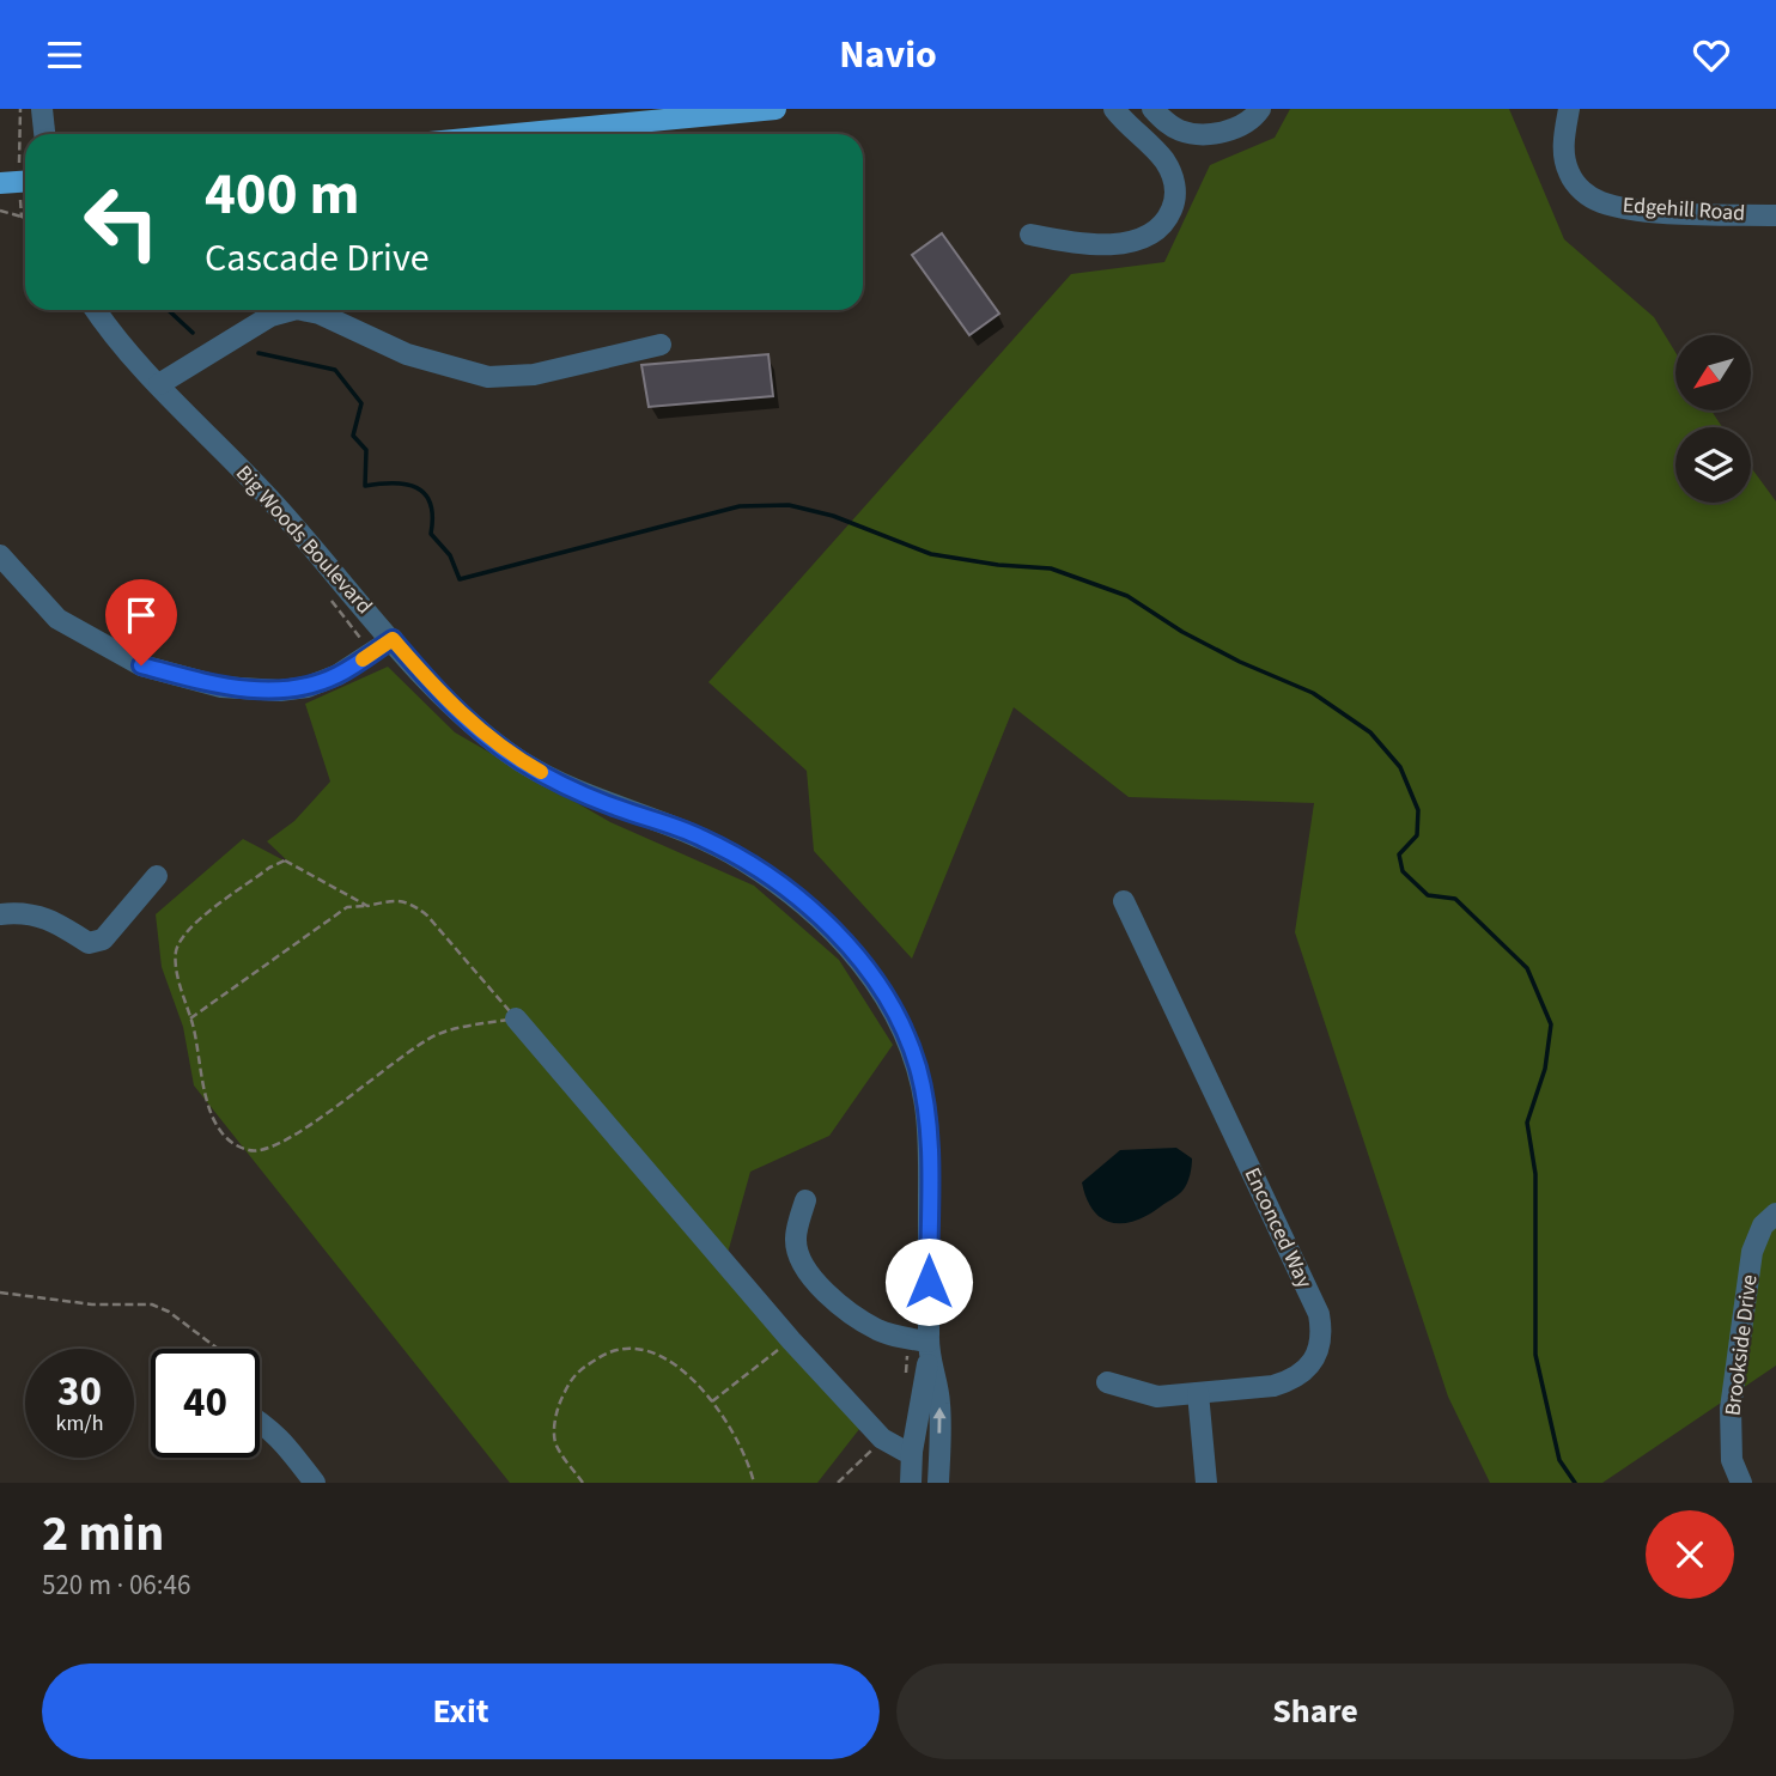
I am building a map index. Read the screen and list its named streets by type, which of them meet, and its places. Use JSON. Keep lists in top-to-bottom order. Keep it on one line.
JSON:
{"streets":{"street":["Edgehill Road","Big Woods Boulevard","Enconced Way","Brookside Drive"]},"north":"bottom left","page":{"header":"Navio","turn":["400 m","Cascade Drive"],"speed":"30 km/h","limit":"40","heading":["2 min","520 m · 06:46"],"buttons":["Exit","Share"]}}
